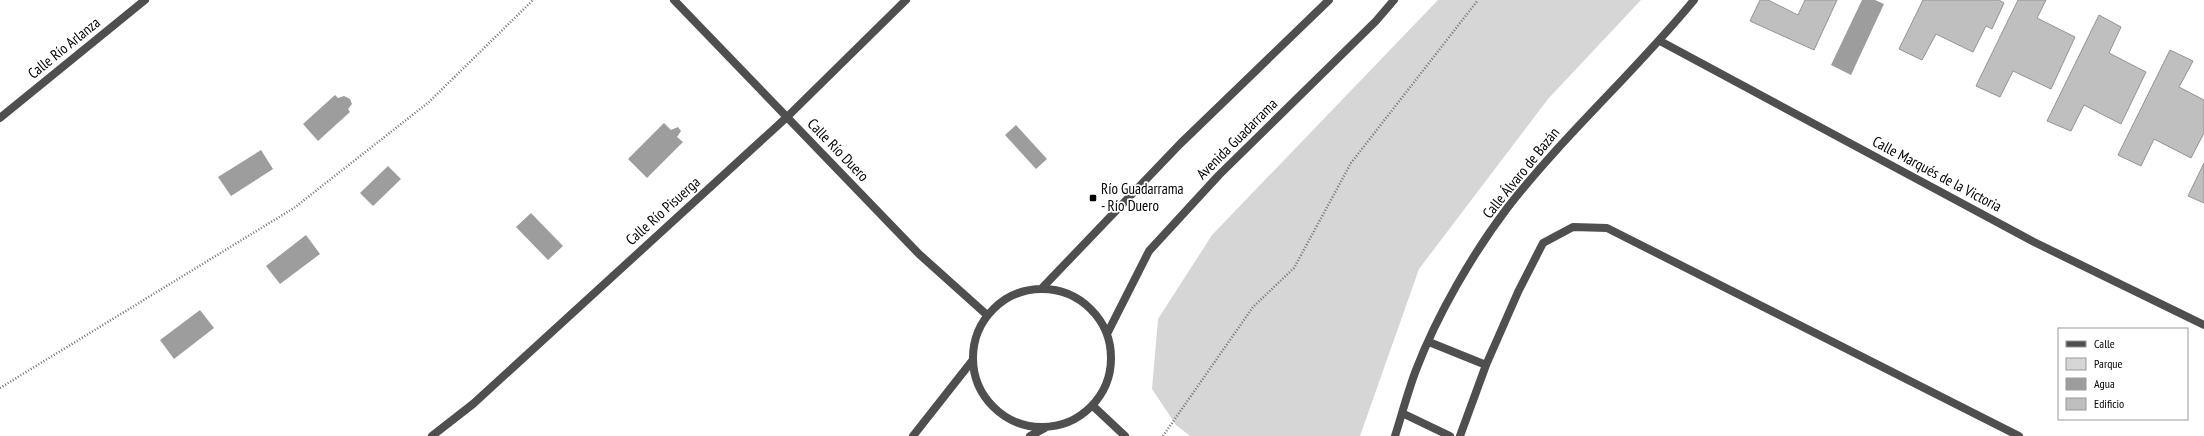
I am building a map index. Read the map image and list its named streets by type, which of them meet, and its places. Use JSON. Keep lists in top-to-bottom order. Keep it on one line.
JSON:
{"streets":{"street":["Calle Río Arlanza","Avenida Guadarrama","Calle Río Duero","Calle Álvaro de Bazán","Calle Marqués de la Victoria","Calle Río Pisuerga"]},"crossings":[["Avenida Guadarrama","Calle Río Duero"],["Calle Río Duero","Calle Río Pisuerga"],["Calle Álvaro de Bazán","Calle Marqués de la Victoria"]],"places":{"transit":["Río Guadarrama - Río Duero"]},"legend":["Calle","Parque","Agua","Edificio"]}
